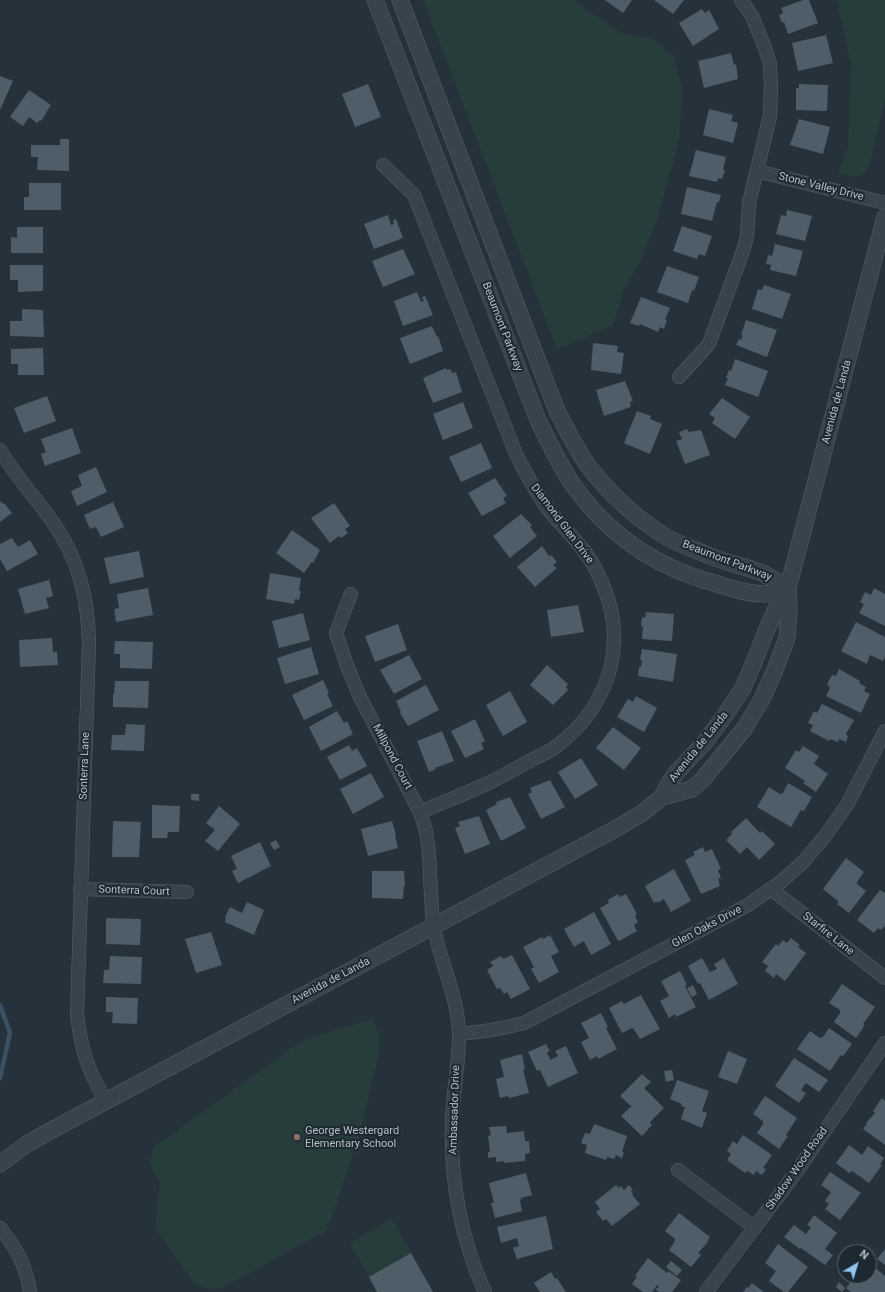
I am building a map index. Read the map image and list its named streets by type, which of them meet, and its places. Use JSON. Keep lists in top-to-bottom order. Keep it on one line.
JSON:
{"streets":{"street":["Stone Valley Drive","Beaumont Parkway","Avenida de Landa","Diamond Glen Drive","Millpond Court","Sonterra Lane","Sonterra Court","Glen Oaks Drive","Starfire Lane","Ambassador Drive","Shadow Wood Road"]},"crossings":[["Beaumont Parkway","Avenida de Landa"],["Avenida de Landa","Millpond Court"],["Avenida de Landa","Sonterra Lane"],["Avenida de Landa","Ambassador Drive"],["Diamond Glen Drive","Millpond Court"],["Millpond Court","Ambassador Drive"],["Sonterra Lane","Sonterra Court"],["Glen Oaks Drive","Starfire Lane"],["Glen Oaks Drive","Ambassador Drive"]],"places":["George Westergard Elementary School"],"north":"top right"}
